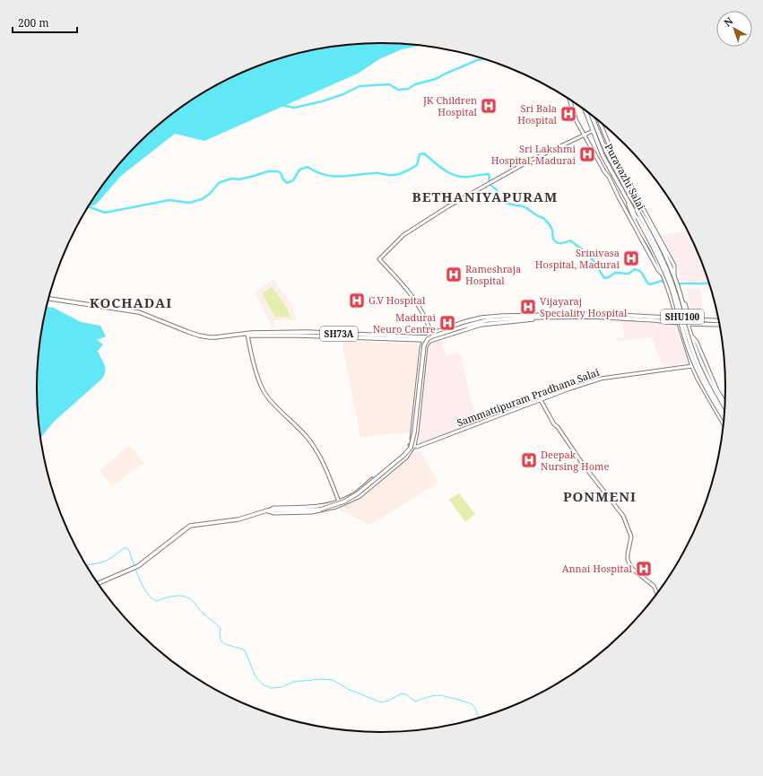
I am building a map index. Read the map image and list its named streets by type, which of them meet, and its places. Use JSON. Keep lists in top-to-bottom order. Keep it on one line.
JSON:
{"streets":{"main road":["Puravazhi Salai","SHU100","SH73A"],"street":["Sammattipuram Pradhana Salai"]},"districts":["BETHANIYAPURAM","KOCHADAI","PONMENI"],"places":{"hospital":["JK Children Hospital","Sri Bala Hospital","Sri Lakshmi Hospital, Madurai","Srinivasa Hospital, Madurai","Rameshraja Hospital","G.V Hospital","Vijayaraj Speciality Hospital","Madurai Neuro Centre","Deepak Nursing Home","Annai Hospital"]},"scale_bar":"200 m","north":"top left"}
